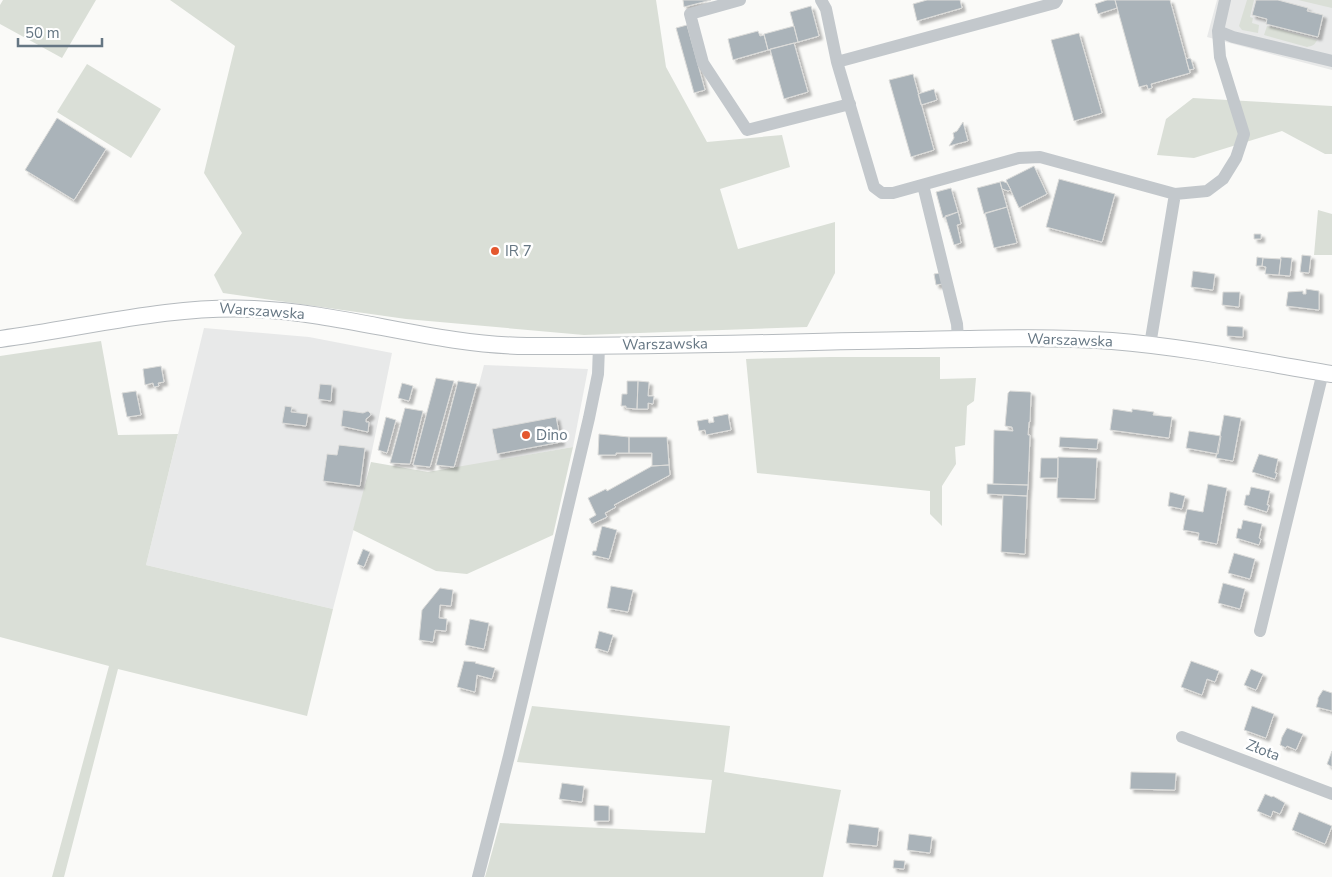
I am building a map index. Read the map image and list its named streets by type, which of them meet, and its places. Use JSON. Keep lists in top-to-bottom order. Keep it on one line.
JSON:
{"streets":{"main road":["Warszawska"],"street":["Złota"]},"places":["IR 7","Dino"],"scale_bar":"50 m"}
